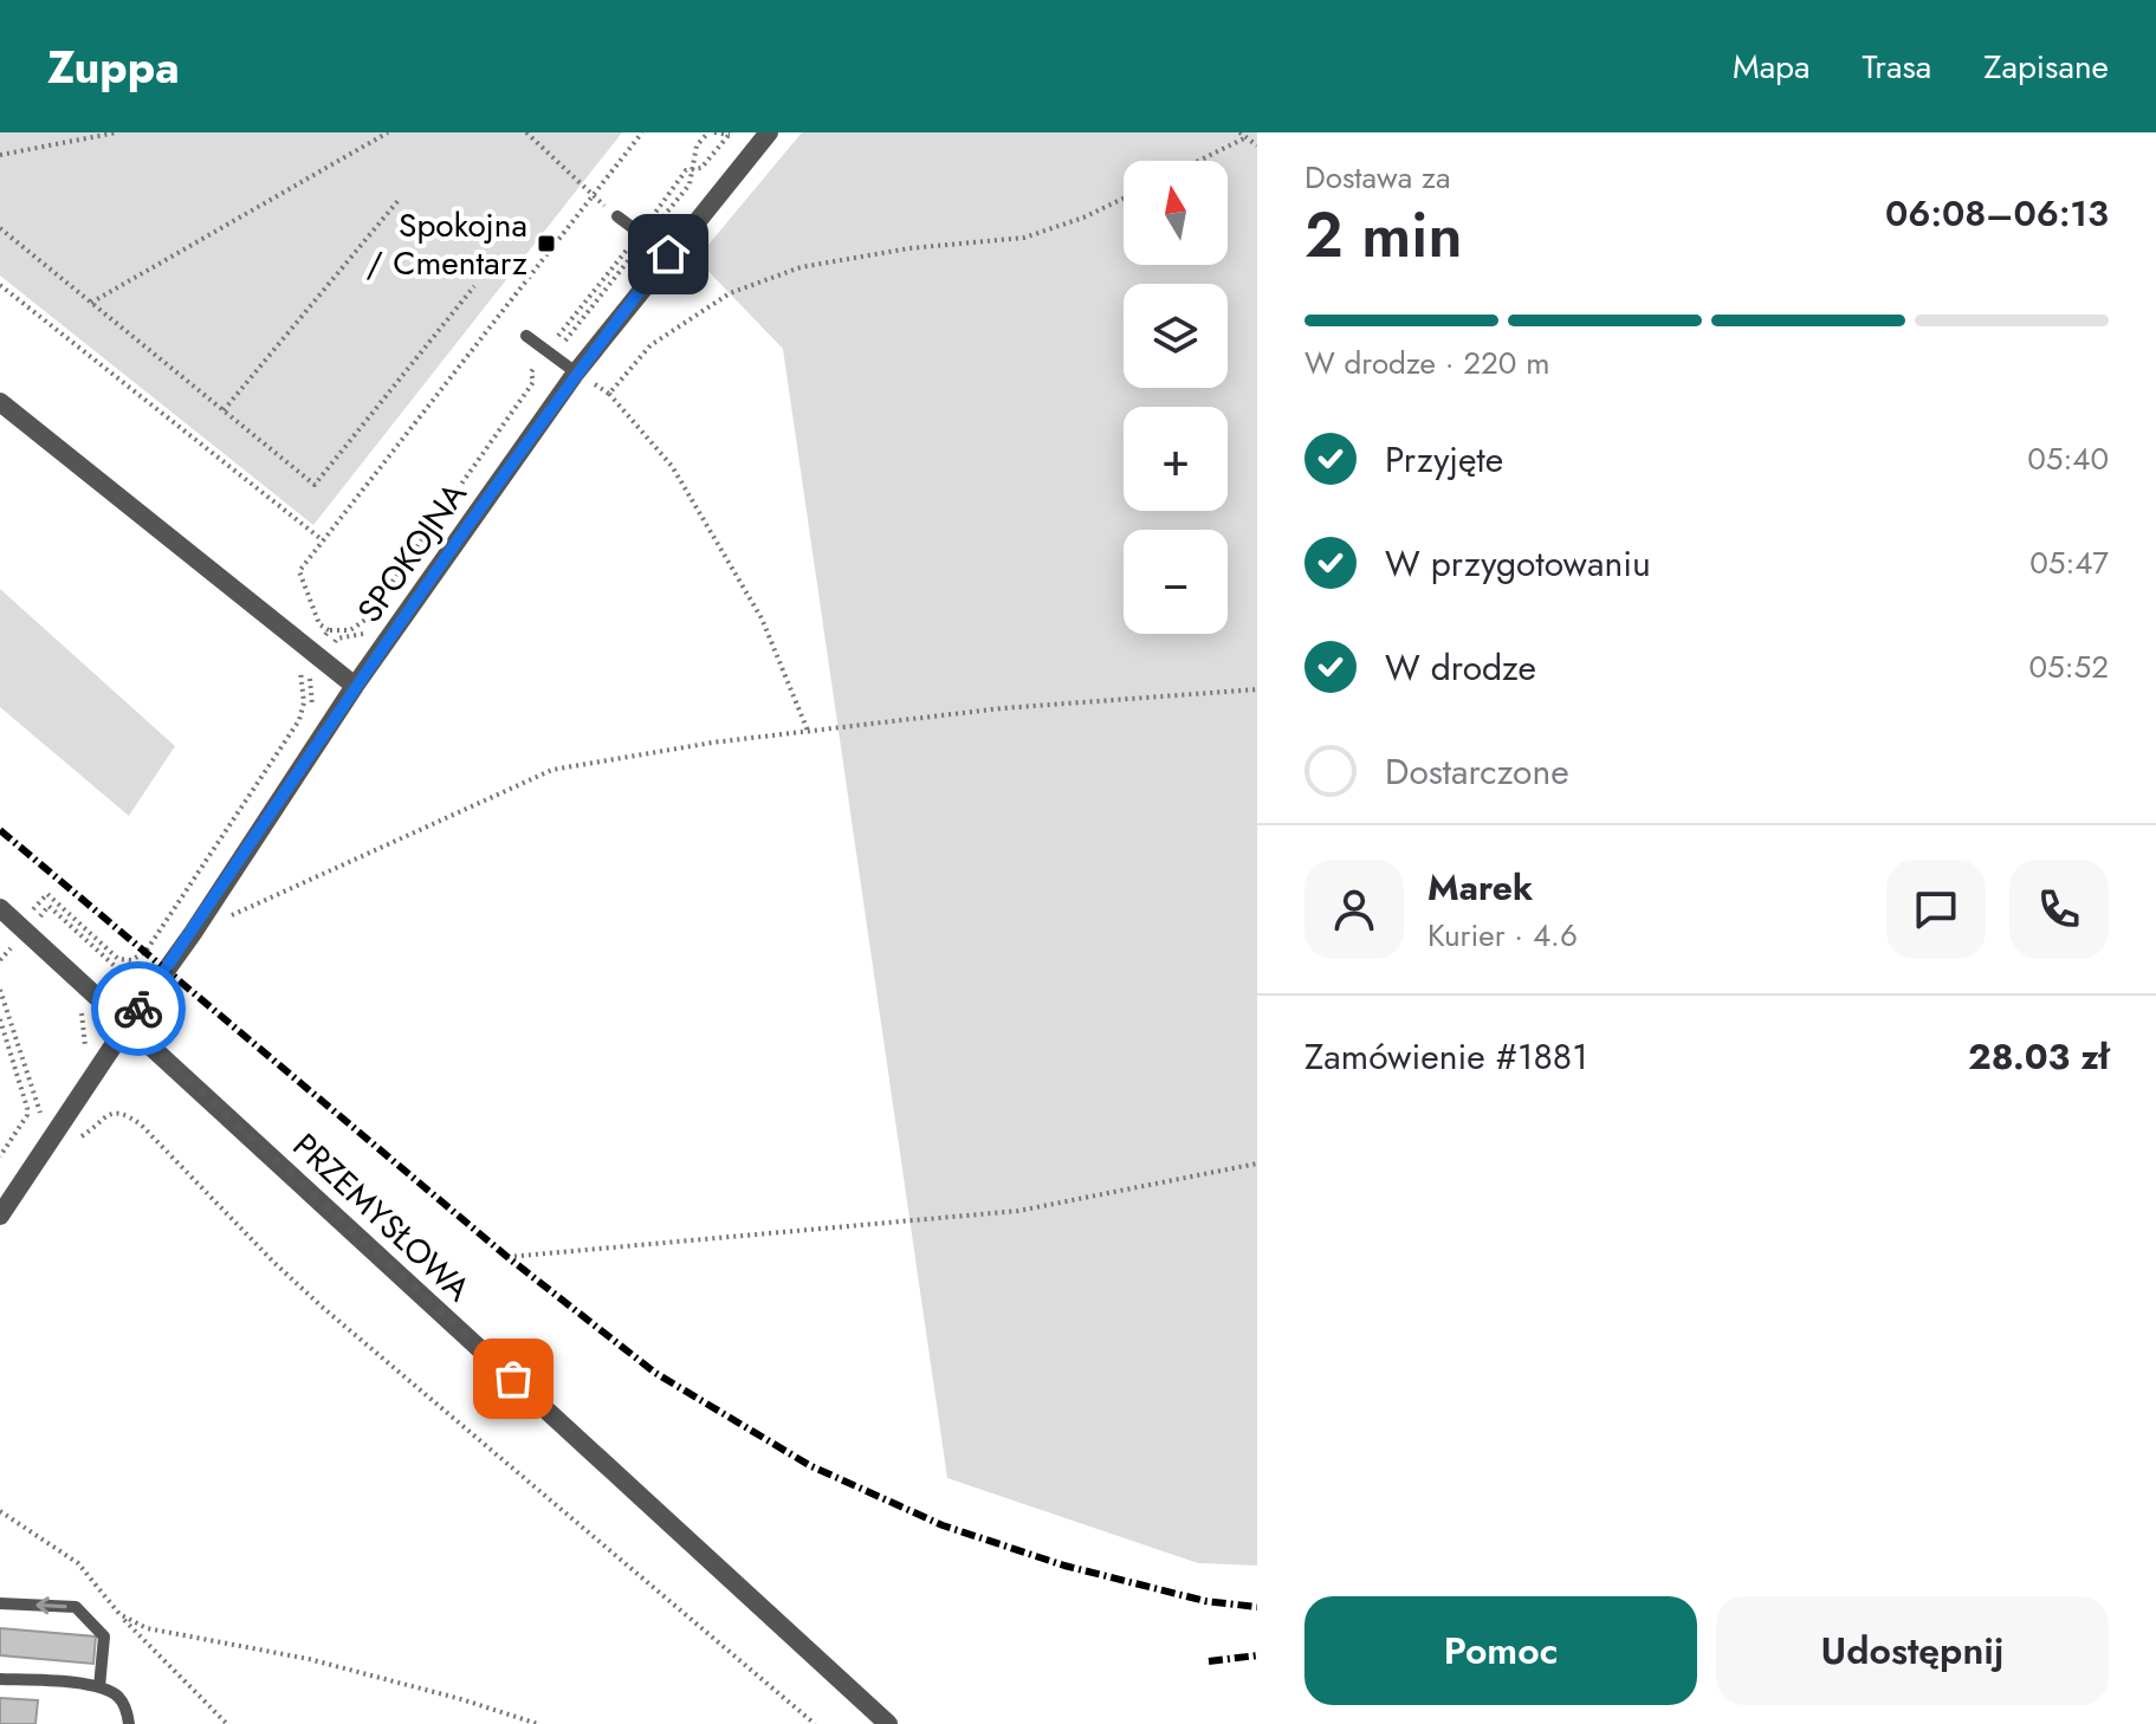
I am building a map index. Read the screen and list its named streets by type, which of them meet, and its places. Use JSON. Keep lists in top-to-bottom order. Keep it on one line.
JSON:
{"streets":{"street":["SPOKOJNA","PRZEMYSŁOWA"]},"crossings":[["SPOKOJNA","PRZEMYSŁOWA"]],"places":{"transit":["Spokojna / Cmentarz"]},"north":"top","page":{"header":"Zuppa","nav":["Mapa","Trasa","Zapisane"],"heading":["2 min","Dostawa za","06:08–06:13"],"panel":["Marek","Kurier · 4.6","Zamówienie #1881","28.03 zł"],"map_buttons":["+","−"],"bar":"W drodze · 220 m","list":[["Przyjęte","05:40"],["W przygotowaniu","05:47"],["W drodze","05:52"],"Dostarczone"],"buttons":["Pomoc","Udostępnij"]}}
